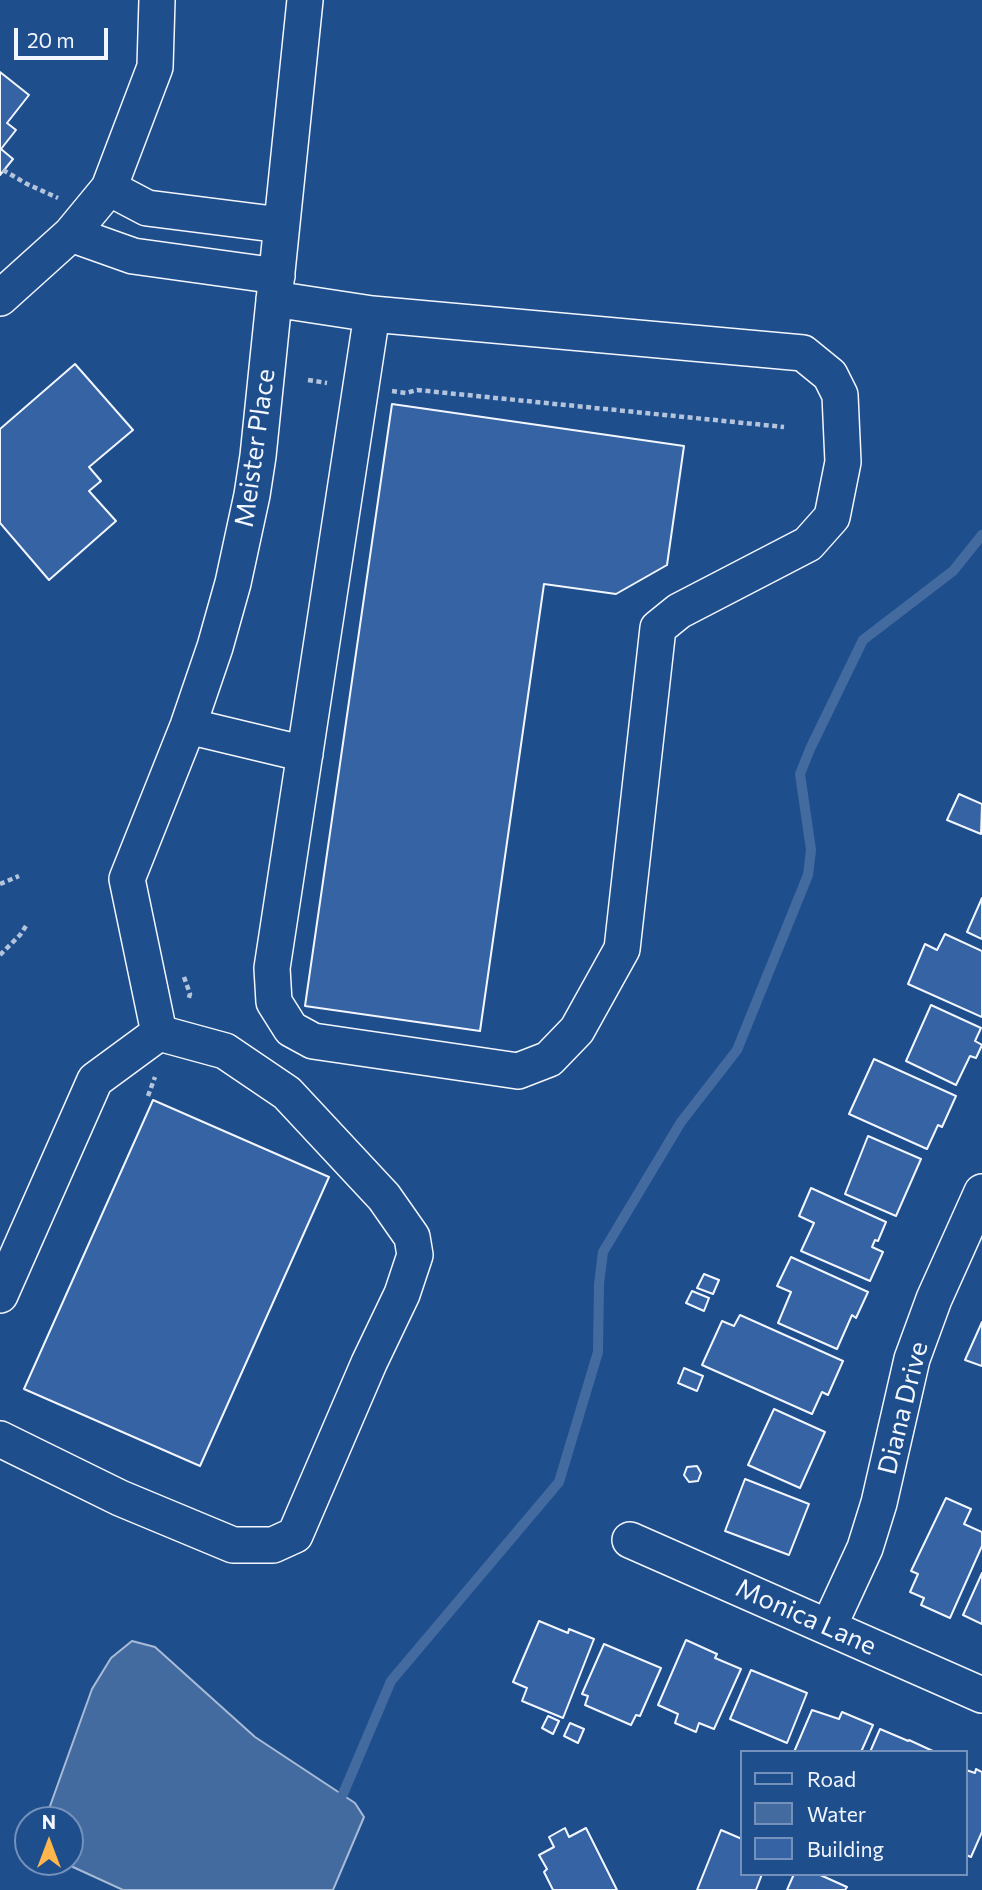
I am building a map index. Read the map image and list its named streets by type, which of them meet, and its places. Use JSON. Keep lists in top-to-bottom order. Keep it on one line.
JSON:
{"streets":{"street":["Meister Place","Diana Drive","Monica Lane"]},"crossings":[["Diana Drive","Monica Lane"]],"legend":["Road","Water","Building"],"scale_bar":"20 m","north":"top"}
